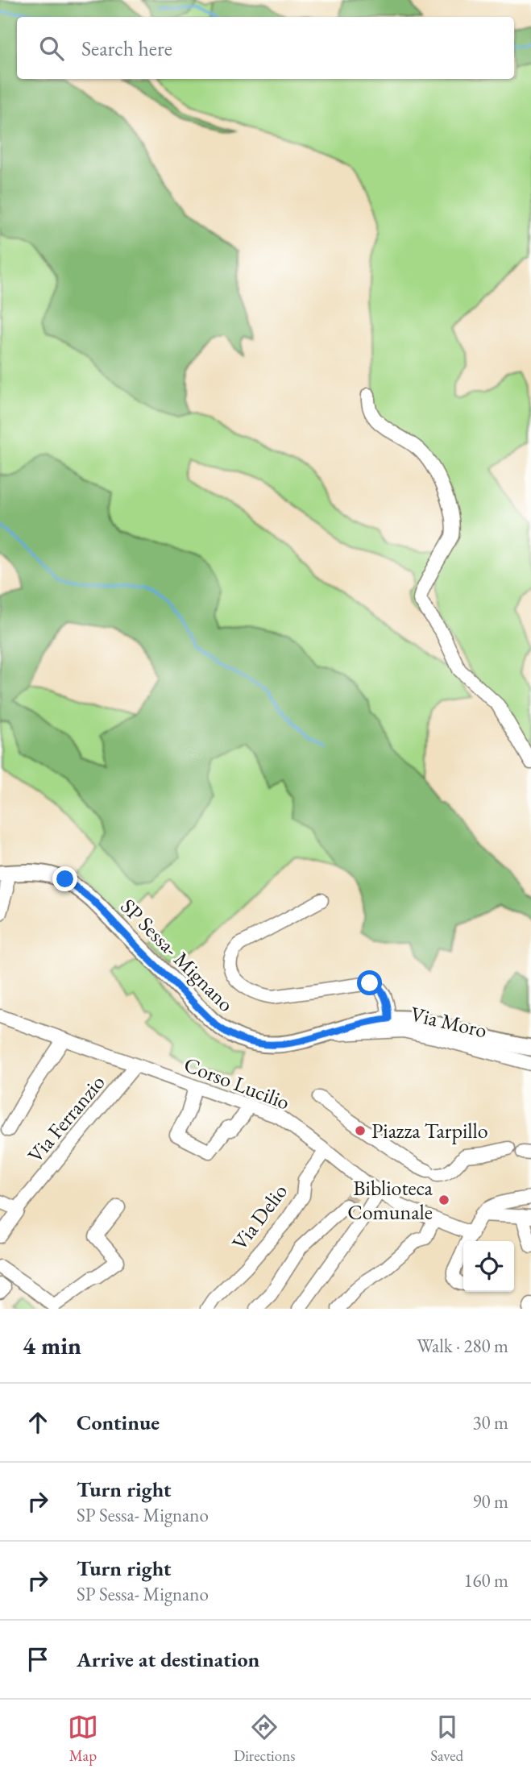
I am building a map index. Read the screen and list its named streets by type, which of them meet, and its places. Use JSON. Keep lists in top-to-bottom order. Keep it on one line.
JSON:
{"streets":{"street":["SP Sessa- Mignano","Via Moro","Corso Lucilio","Via Ferranzio","Via Delio"]},"crossings":[["SP Sessa- Mignano","Via Moro"],["Corso Lucilio","Via Ferranzio"],["Corso Lucilio","Via Delio"]],"places":["Piazza Tarpillo","Biblioteca Comunale"],"page":{"search":"Search here","heading":["4 min","Walk · 280 m"],"list":[["Continue","30 m"],["Turn right","SP Sessa- Mignano","90 m"],["Turn right","SP Sessa- Mignano","160 m"],"Arrive at destination"],"nav":["Map","Directions","Saved"]}}
